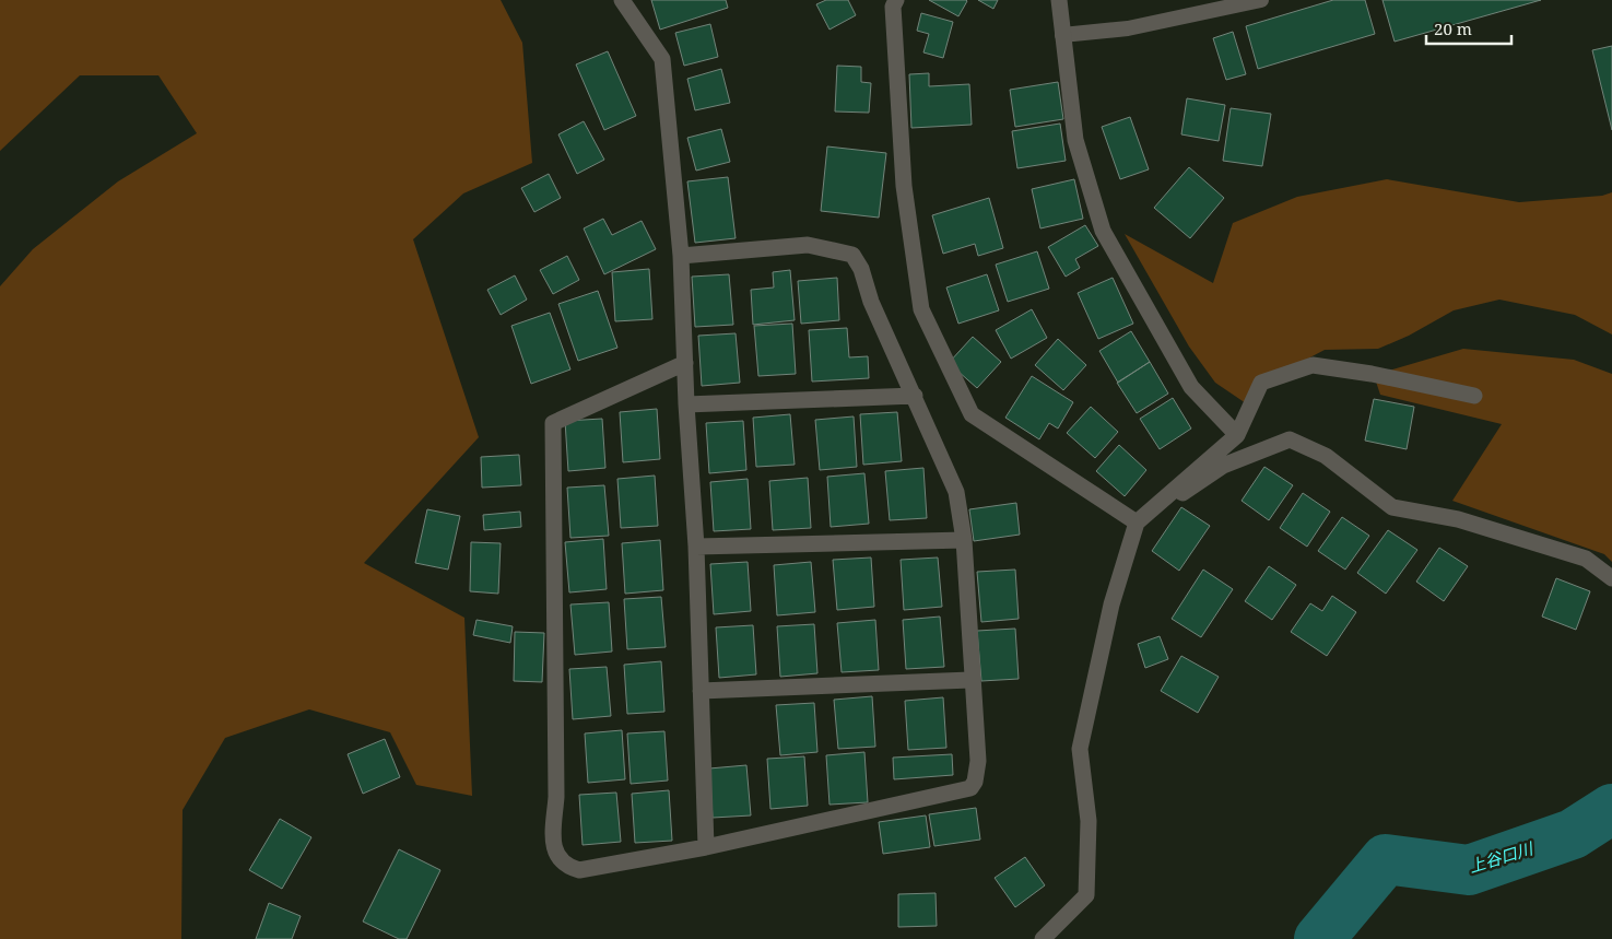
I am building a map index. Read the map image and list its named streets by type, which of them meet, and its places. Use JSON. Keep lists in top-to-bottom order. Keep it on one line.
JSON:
{"water":["上谷口川"],"scale_bar":"20 m"}
